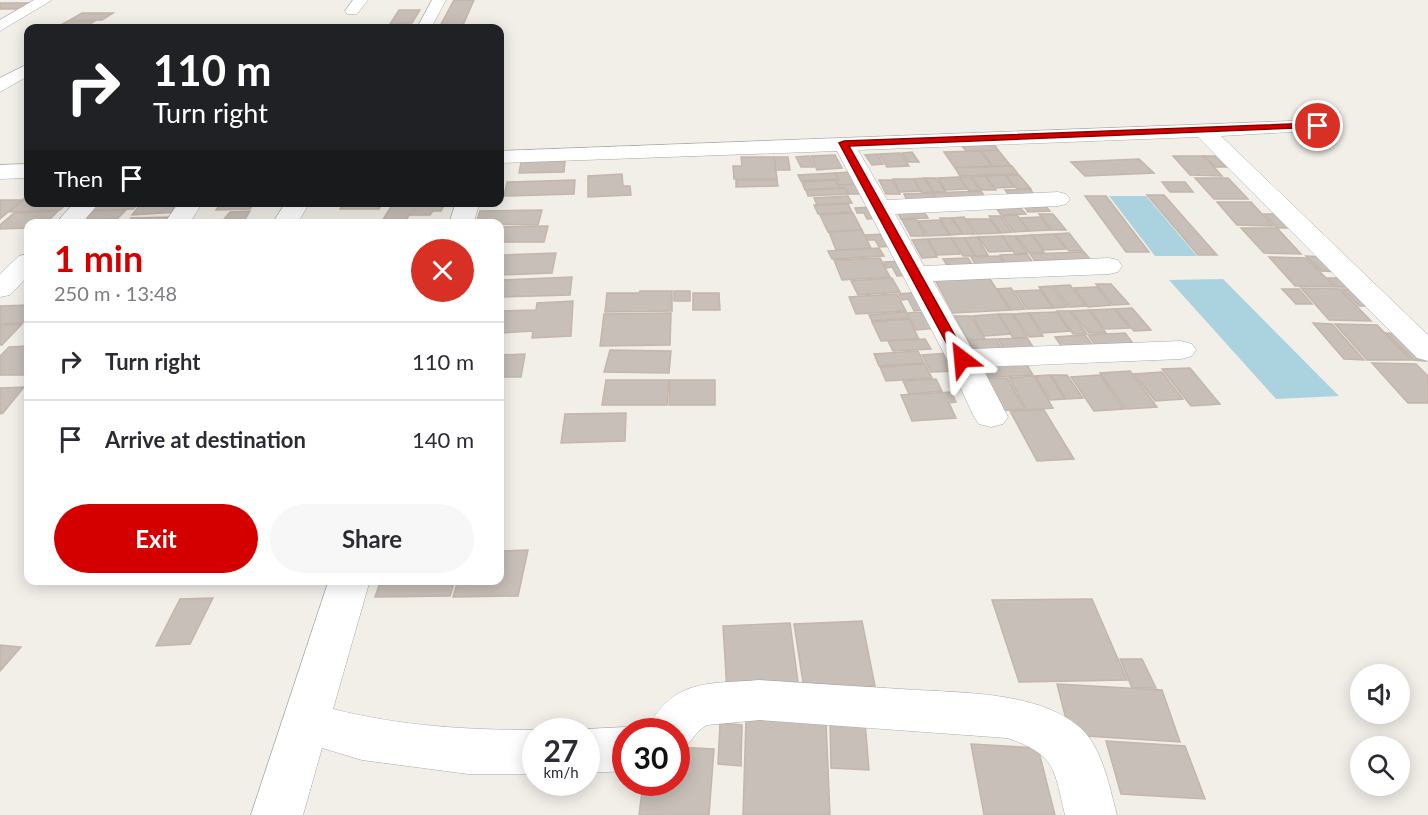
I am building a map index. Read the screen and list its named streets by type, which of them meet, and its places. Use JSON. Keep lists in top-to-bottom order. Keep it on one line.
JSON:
{"page":{"turn":["110 m","Turn right"],"then":"Then","heading":["1 min","250 m · 13:48"],"list":[{"name":"Turn right","value":"110 m"},{"name":"Arrive at destination","value":"140 m"}],"buttons":["Exit","Share"],"speed":"27 km/h","limit":"30"}}
